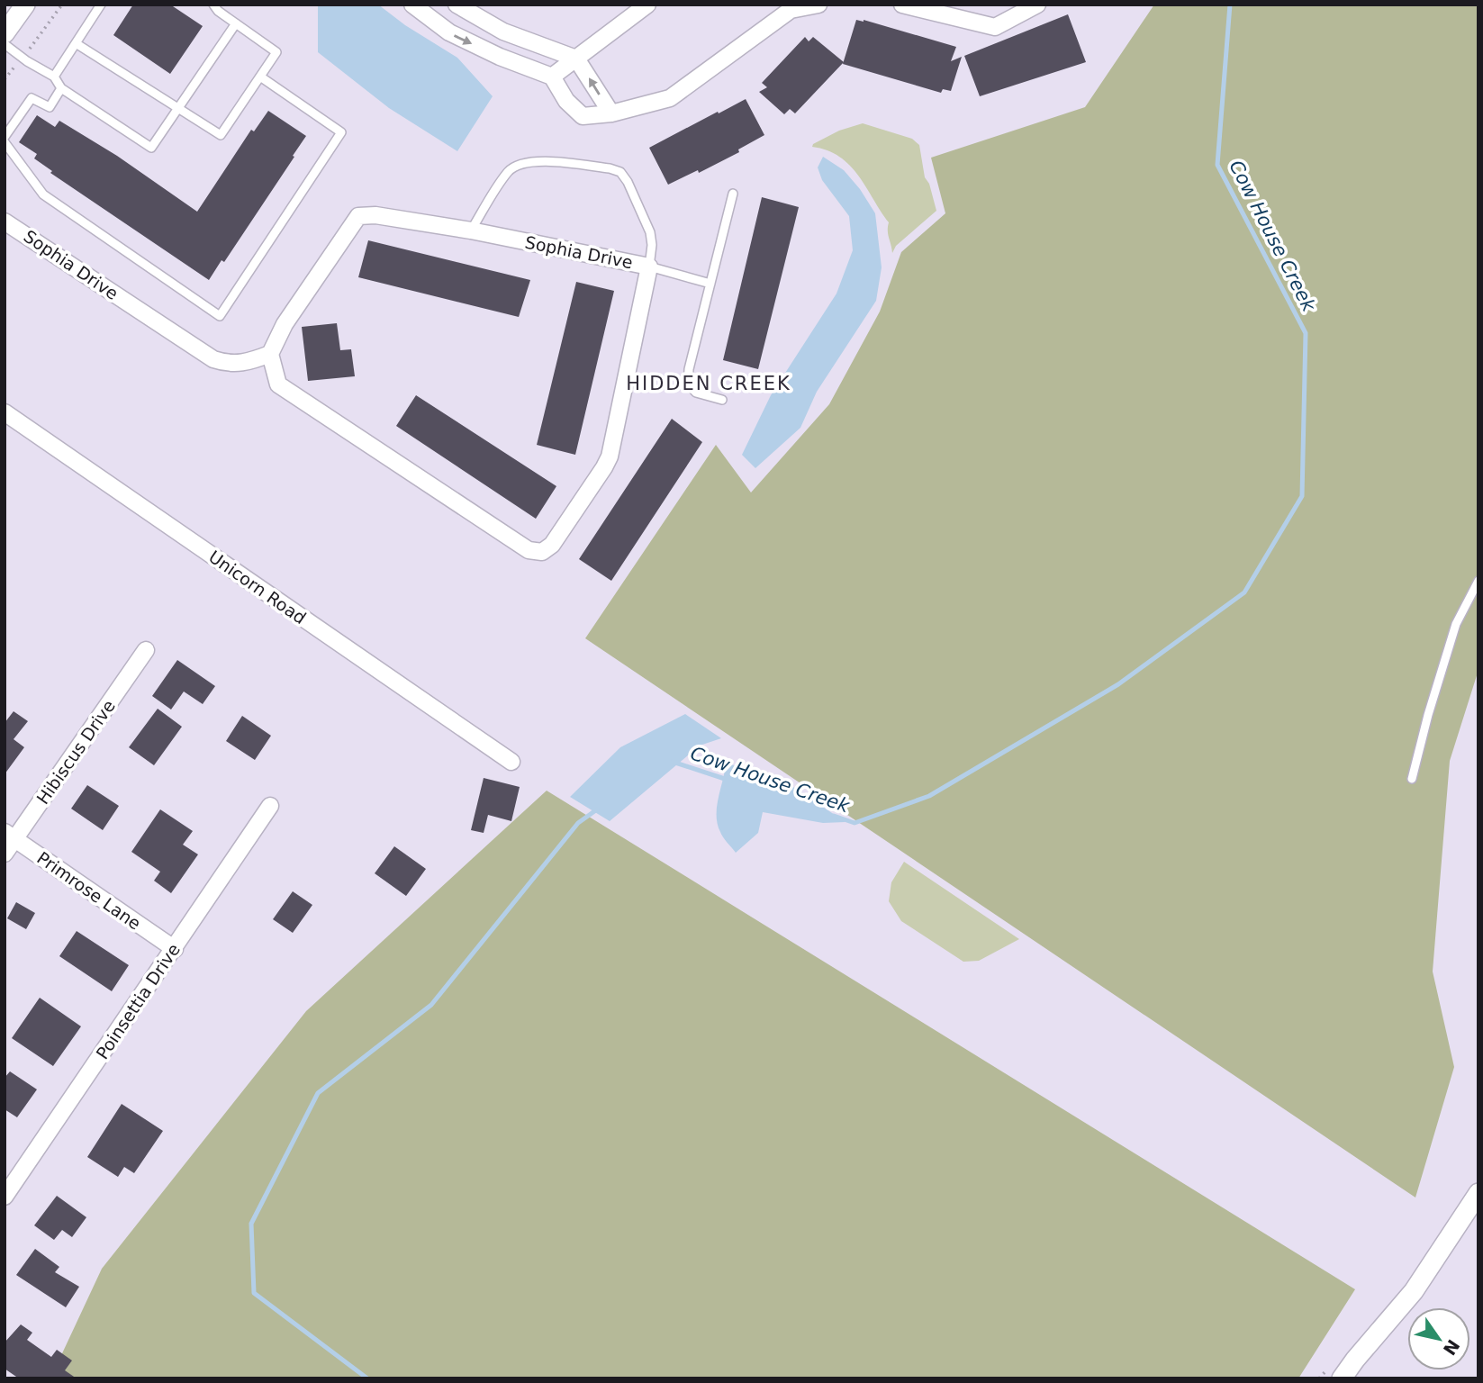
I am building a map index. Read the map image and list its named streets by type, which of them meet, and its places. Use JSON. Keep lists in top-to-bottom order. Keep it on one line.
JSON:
{"streets":{"street":["Sophia Drive","Unicorn Road","Hibiscus Drive","Primrose Lane","Poinsettia Drive"]},"crossings":[["Hibiscus Drive","Primrose Lane"],["Primrose Lane","Poinsettia Drive"]],"districts":["HIDDEN CREEK"],"water":["Cow House Creek"],"north":"bottom right"}
